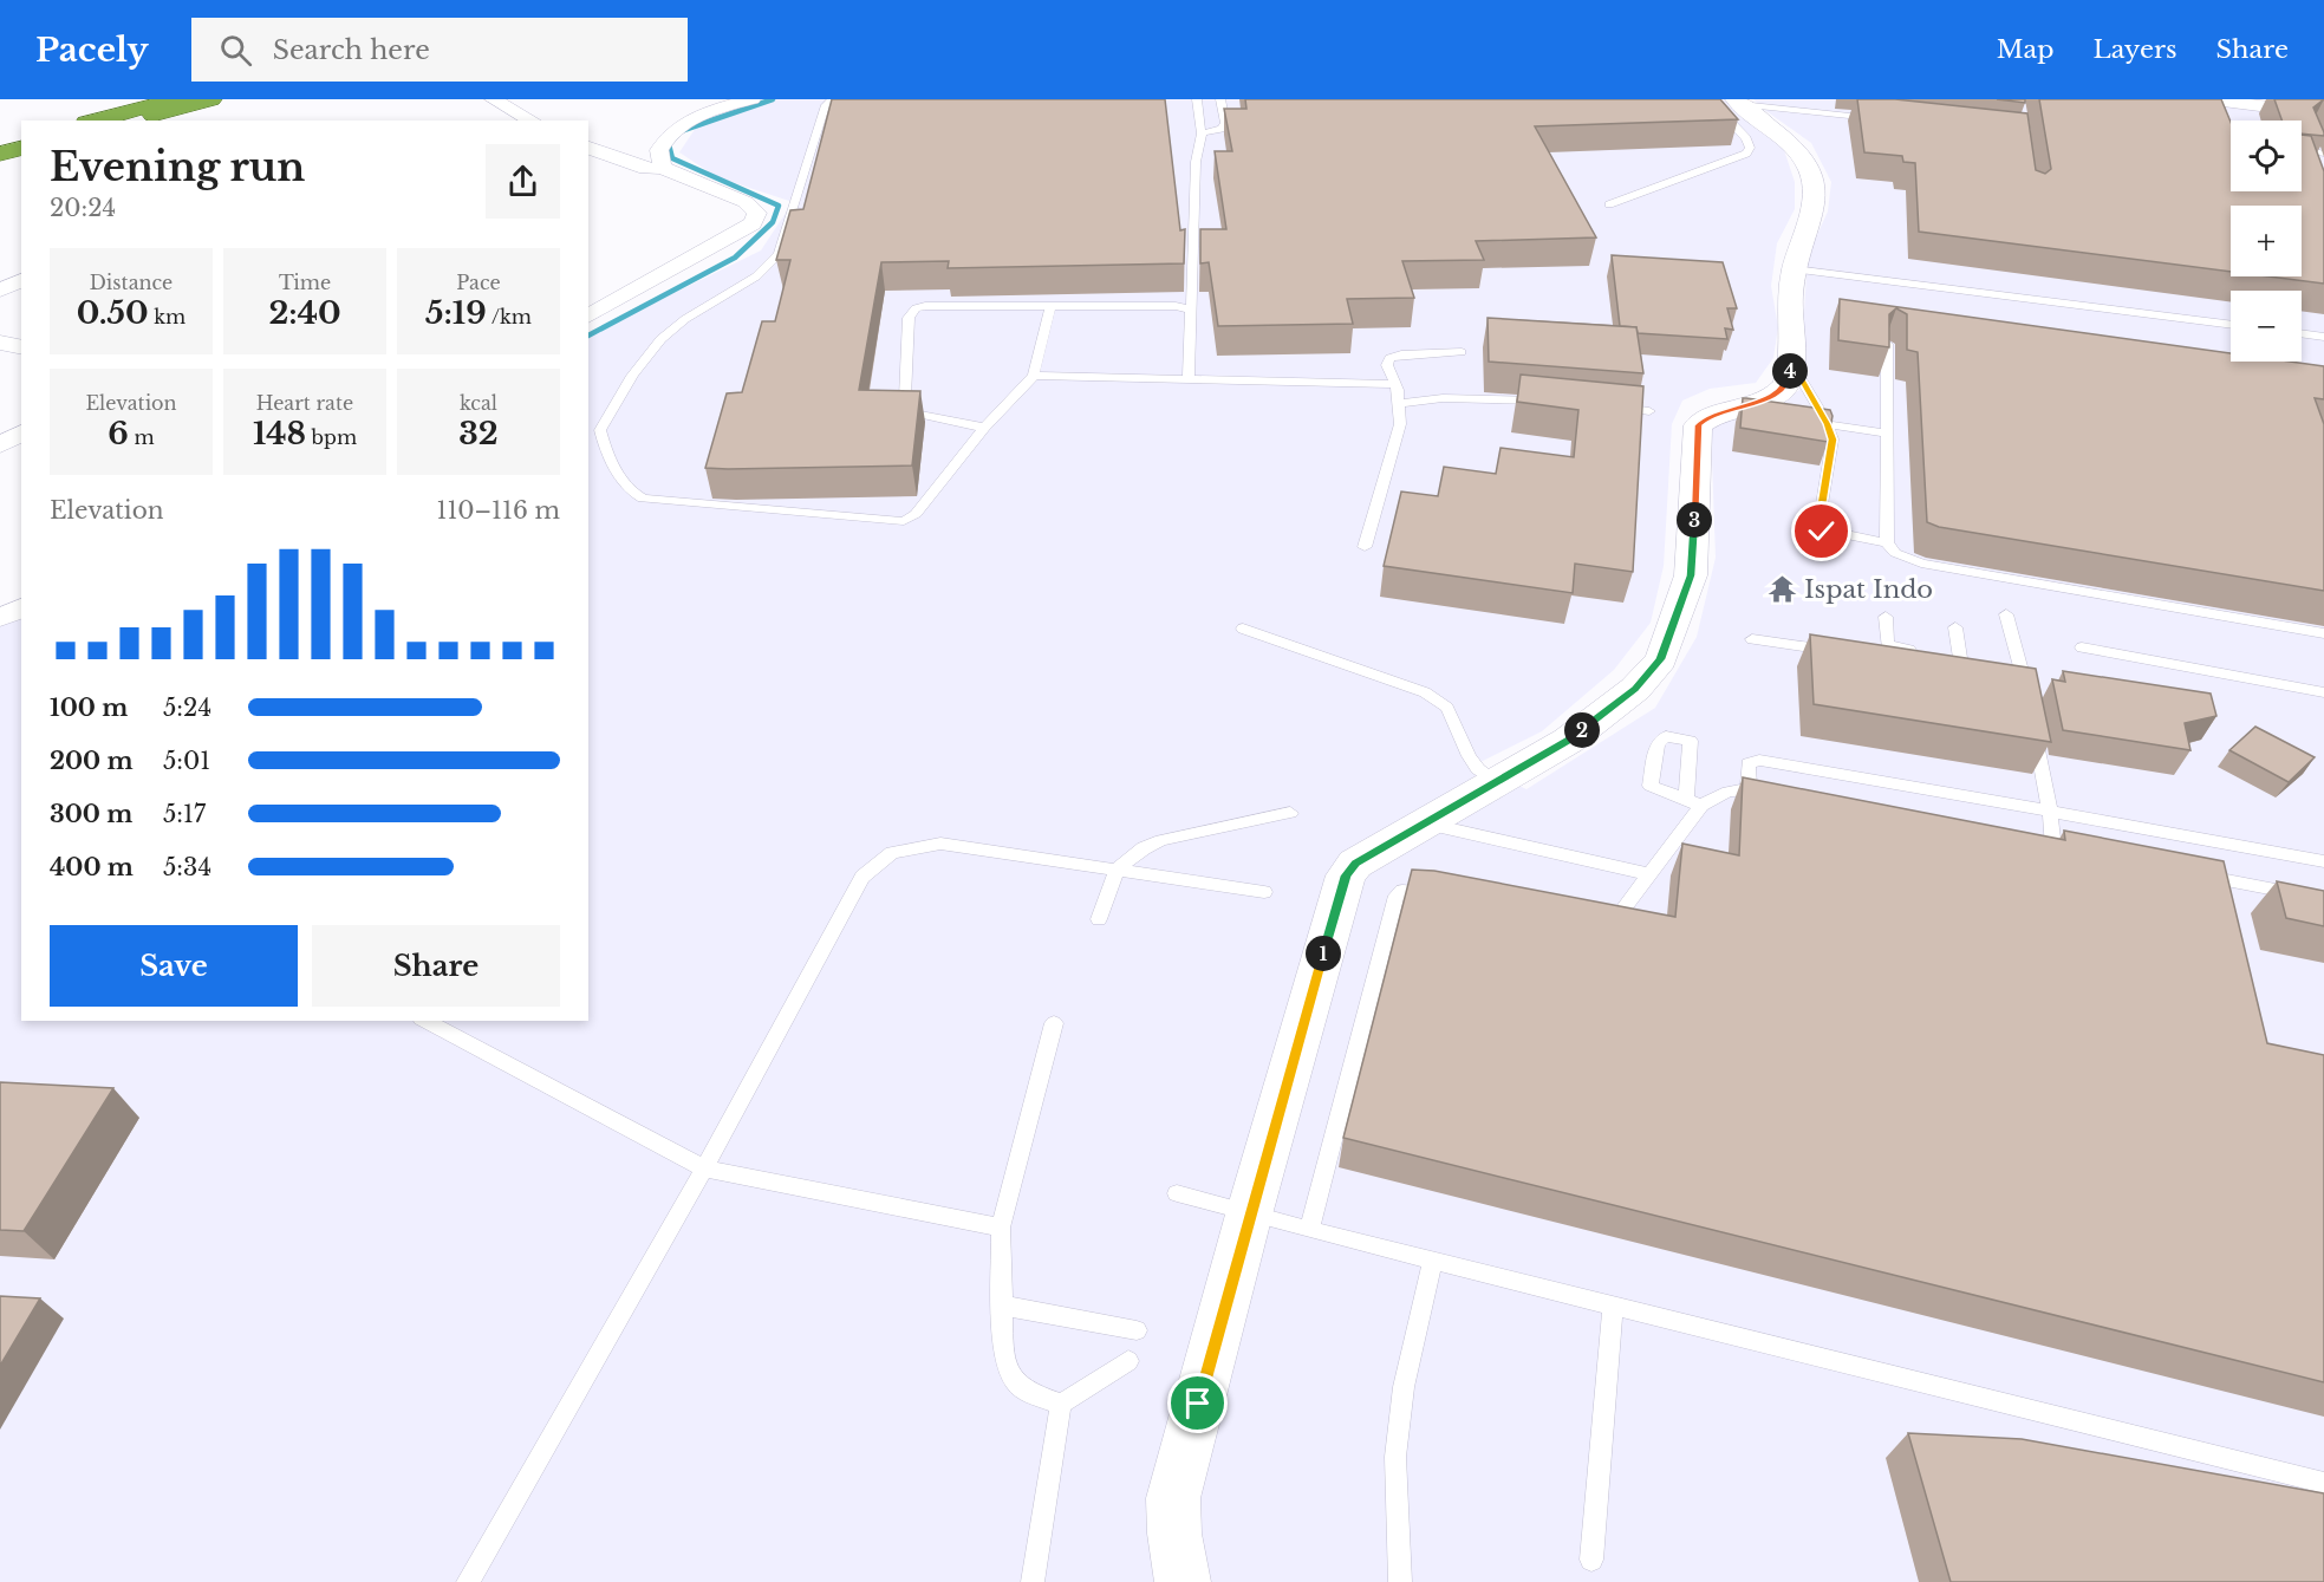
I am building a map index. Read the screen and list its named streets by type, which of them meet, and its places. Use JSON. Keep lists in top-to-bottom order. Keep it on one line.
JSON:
{"places":{"temple":["Ispat Indo"]},"page":{"header":"Pacely","search":"Search here","nav":["Map","Layers","Share"],"map_buttons":["+","−"],"heading":["Evening run","20:24"],"stats":[["Distance","0.50 km"],["Time","2:40"],["Pace","5:19 /km"],["Elevation","6 m"],["Heart rate","148 bpm"],["kcal","32"]],"pins":["4","3","2","1"],"chart":["Elevation","110–116 m"],"list":[{"name":"100 m","note":"5:24"},{"name":"200 m","note":"5:01"},{"name":"300 m","note":"5:17"},{"name":"400 m","note":"5:34"}],"buttons":["Save","Share"]}}
